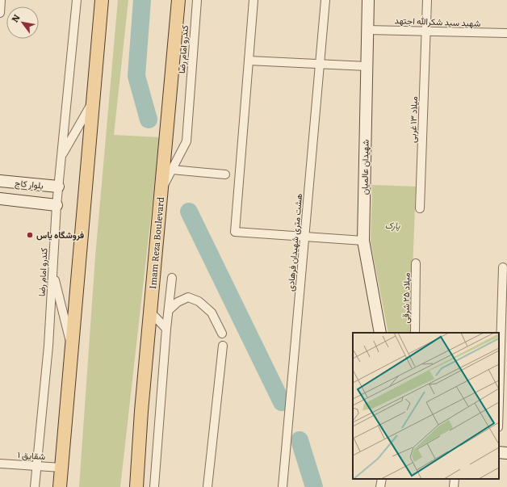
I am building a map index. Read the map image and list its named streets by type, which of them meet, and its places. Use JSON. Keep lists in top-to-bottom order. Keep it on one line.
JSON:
{"streets":{"main road":["Imam Reza Boulevard"],"street":["شهید سید شکرالله اجتهد","کندرو امام رضا","میلاد ۱۳ غربی","شهیدان عالمیان","بلوار کاج","هشت متری شهیدان فرهادی","میلاد ۲۵ شرقی","شقایق ۱"]},"crossings":[["شهید سید شکرالله اجتهد","میلاد ۱۳ غربی"],["شهید سید شکرالله اجتهد","شهیدان عالمیان"],["کندرو امام رضا","بلوار کاج"],["کندرو امام رضا","Imam Reza Boulevard"],["کندرو امام رضا","شقایق ۱"]],"parks":["پارک"],"places":["فروشگاه یاس"],"north":"top left"}
